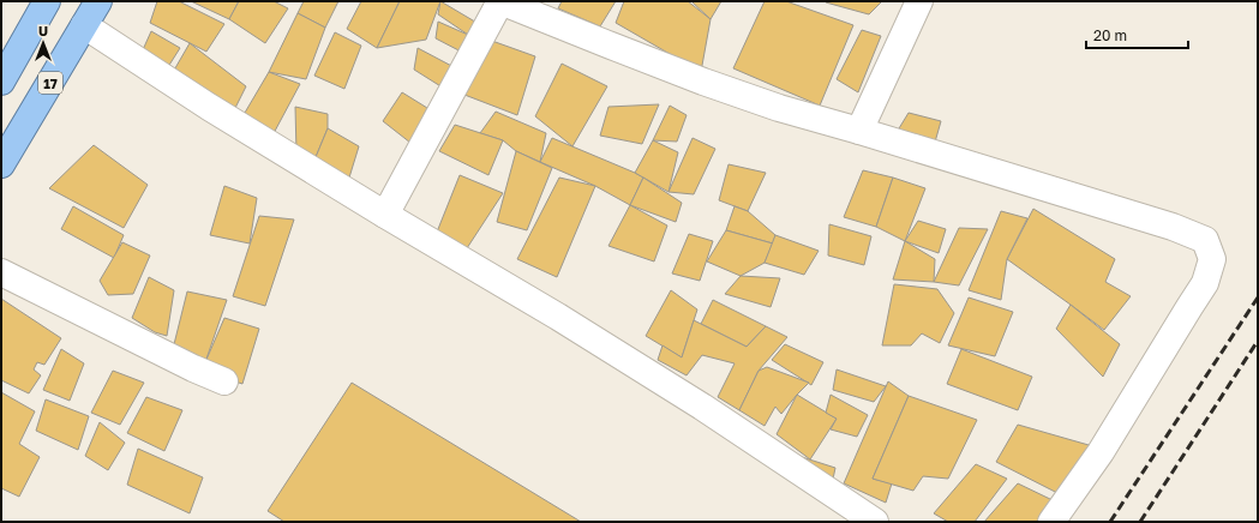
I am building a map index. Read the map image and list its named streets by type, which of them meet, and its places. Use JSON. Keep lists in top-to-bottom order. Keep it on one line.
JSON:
{"streets":{"highway":["17"]},"scale_bar":"20 m","north":"top"}
